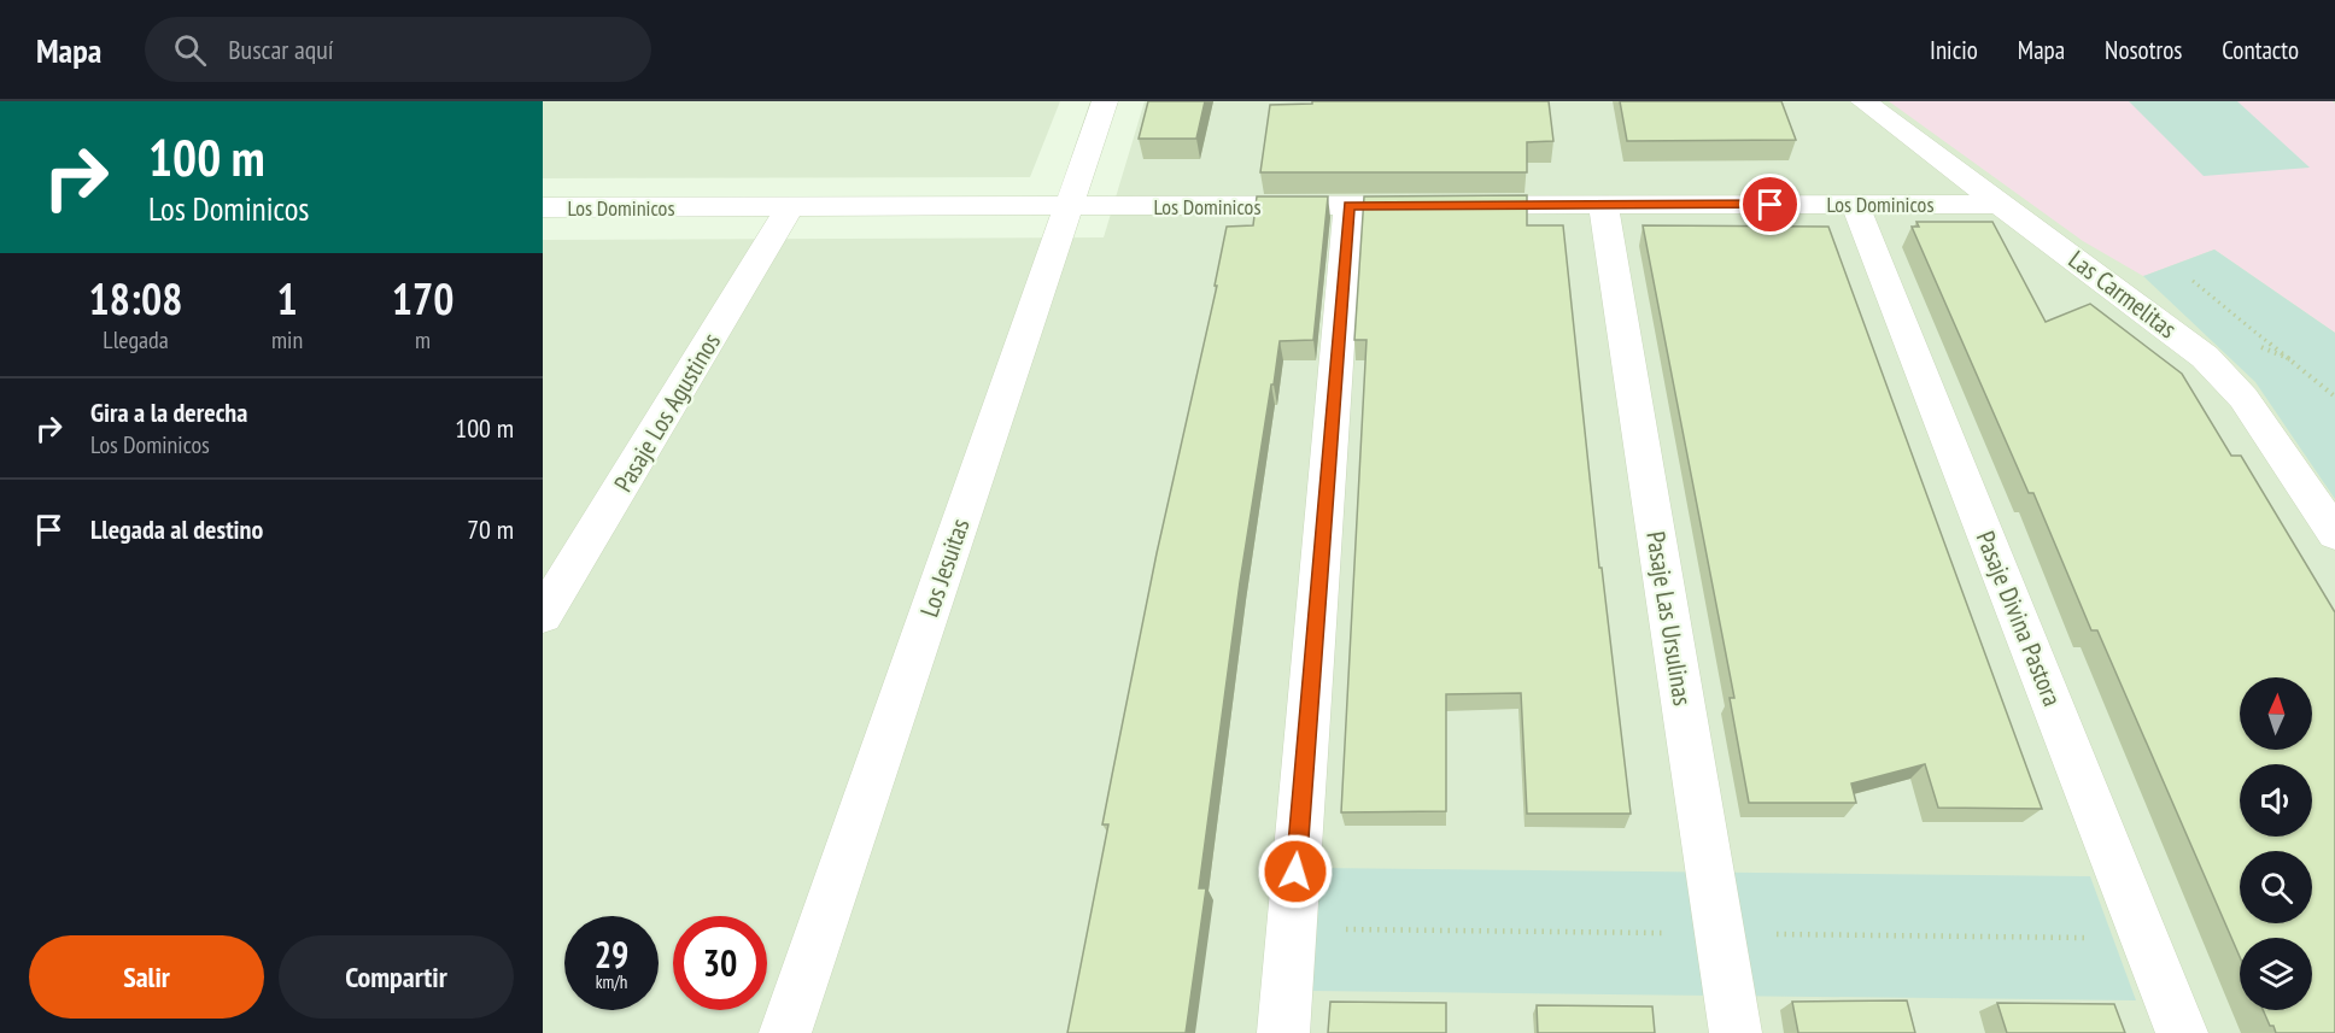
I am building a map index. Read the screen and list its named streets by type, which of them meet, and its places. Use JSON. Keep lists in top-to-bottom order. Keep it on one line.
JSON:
{"streets":{"street":["Los Dominicos","Las Carmelitas","Pasaje Los Agustinos","Los Jesuitas","Pasaje Las Ursulinas","Pasaje Divina Pastora"]},"crossings":[["Los Dominicos","Las Carmelitas"],["Los Dominicos","Pasaje Los Agustinos"],["Los Dominicos","Los Jesuitas"],["Los Dominicos","Pasaje Las Ursulinas"],["Los Dominicos","Pasaje Divina Pastora"]],"north":"top","page":{"header":"Mapa","search":"Buscar aquí","nav":["Inicio","Mapa","Nosotros","Contacto"],"turn":["100 m","Los Dominicos"],"eta":["18:08","Llegada","1","min","170","m"],"list":[{"name":"Gira a la derecha","note":"Los Dominicos","value":"100 m"},{"name":"Llegada al destino","value":"70 m"}],"speed":"29 km/h","limit":"30","buttons":["Salir","Compartir"]}}
